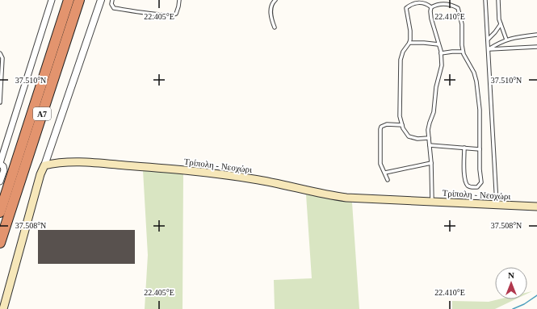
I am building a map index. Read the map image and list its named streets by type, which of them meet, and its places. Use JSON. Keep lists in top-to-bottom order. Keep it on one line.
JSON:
{"streets":{"highway":["Α7"],"main road":["Τρίπολη - Νεοχώρι"]},"north":"top","coordinates":["22.405°E","22.410°E","37.510°N","37.508°N"]}
